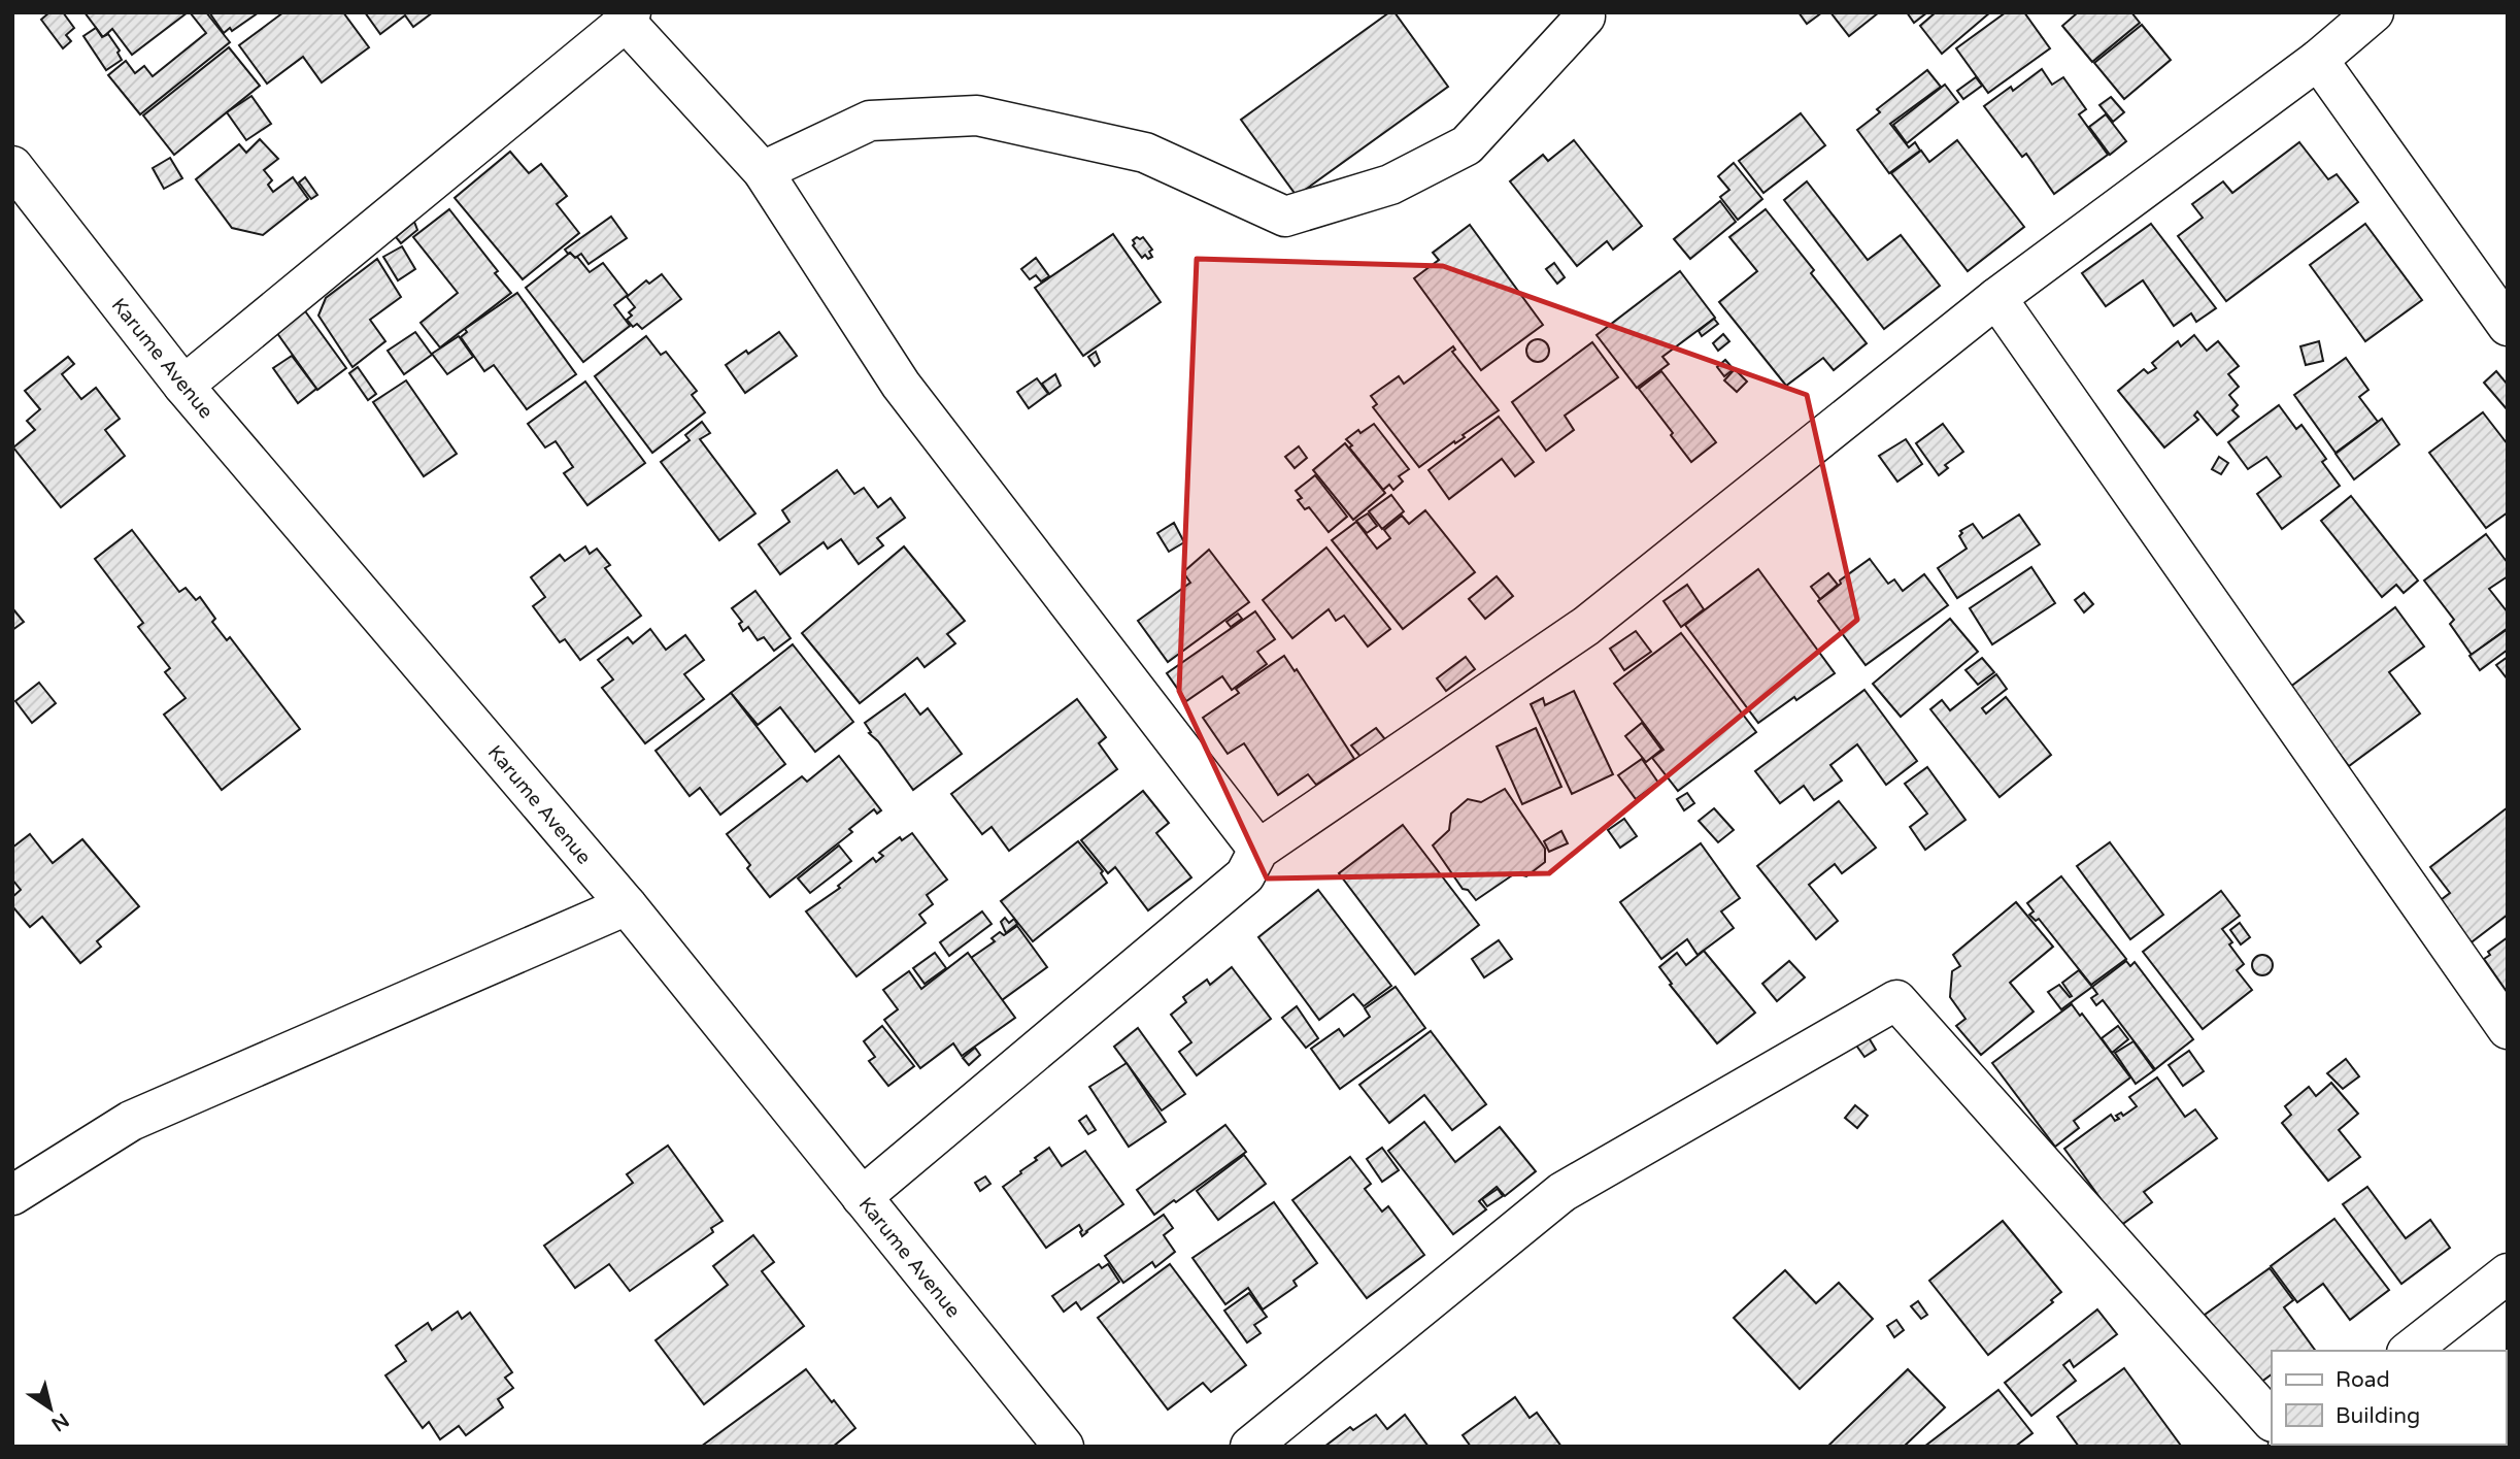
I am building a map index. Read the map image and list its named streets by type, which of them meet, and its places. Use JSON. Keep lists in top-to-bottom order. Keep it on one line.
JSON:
{"streets":{"street":["Karume Avenue"]},"legend":["Road","Building"],"north":"bottom right"}
